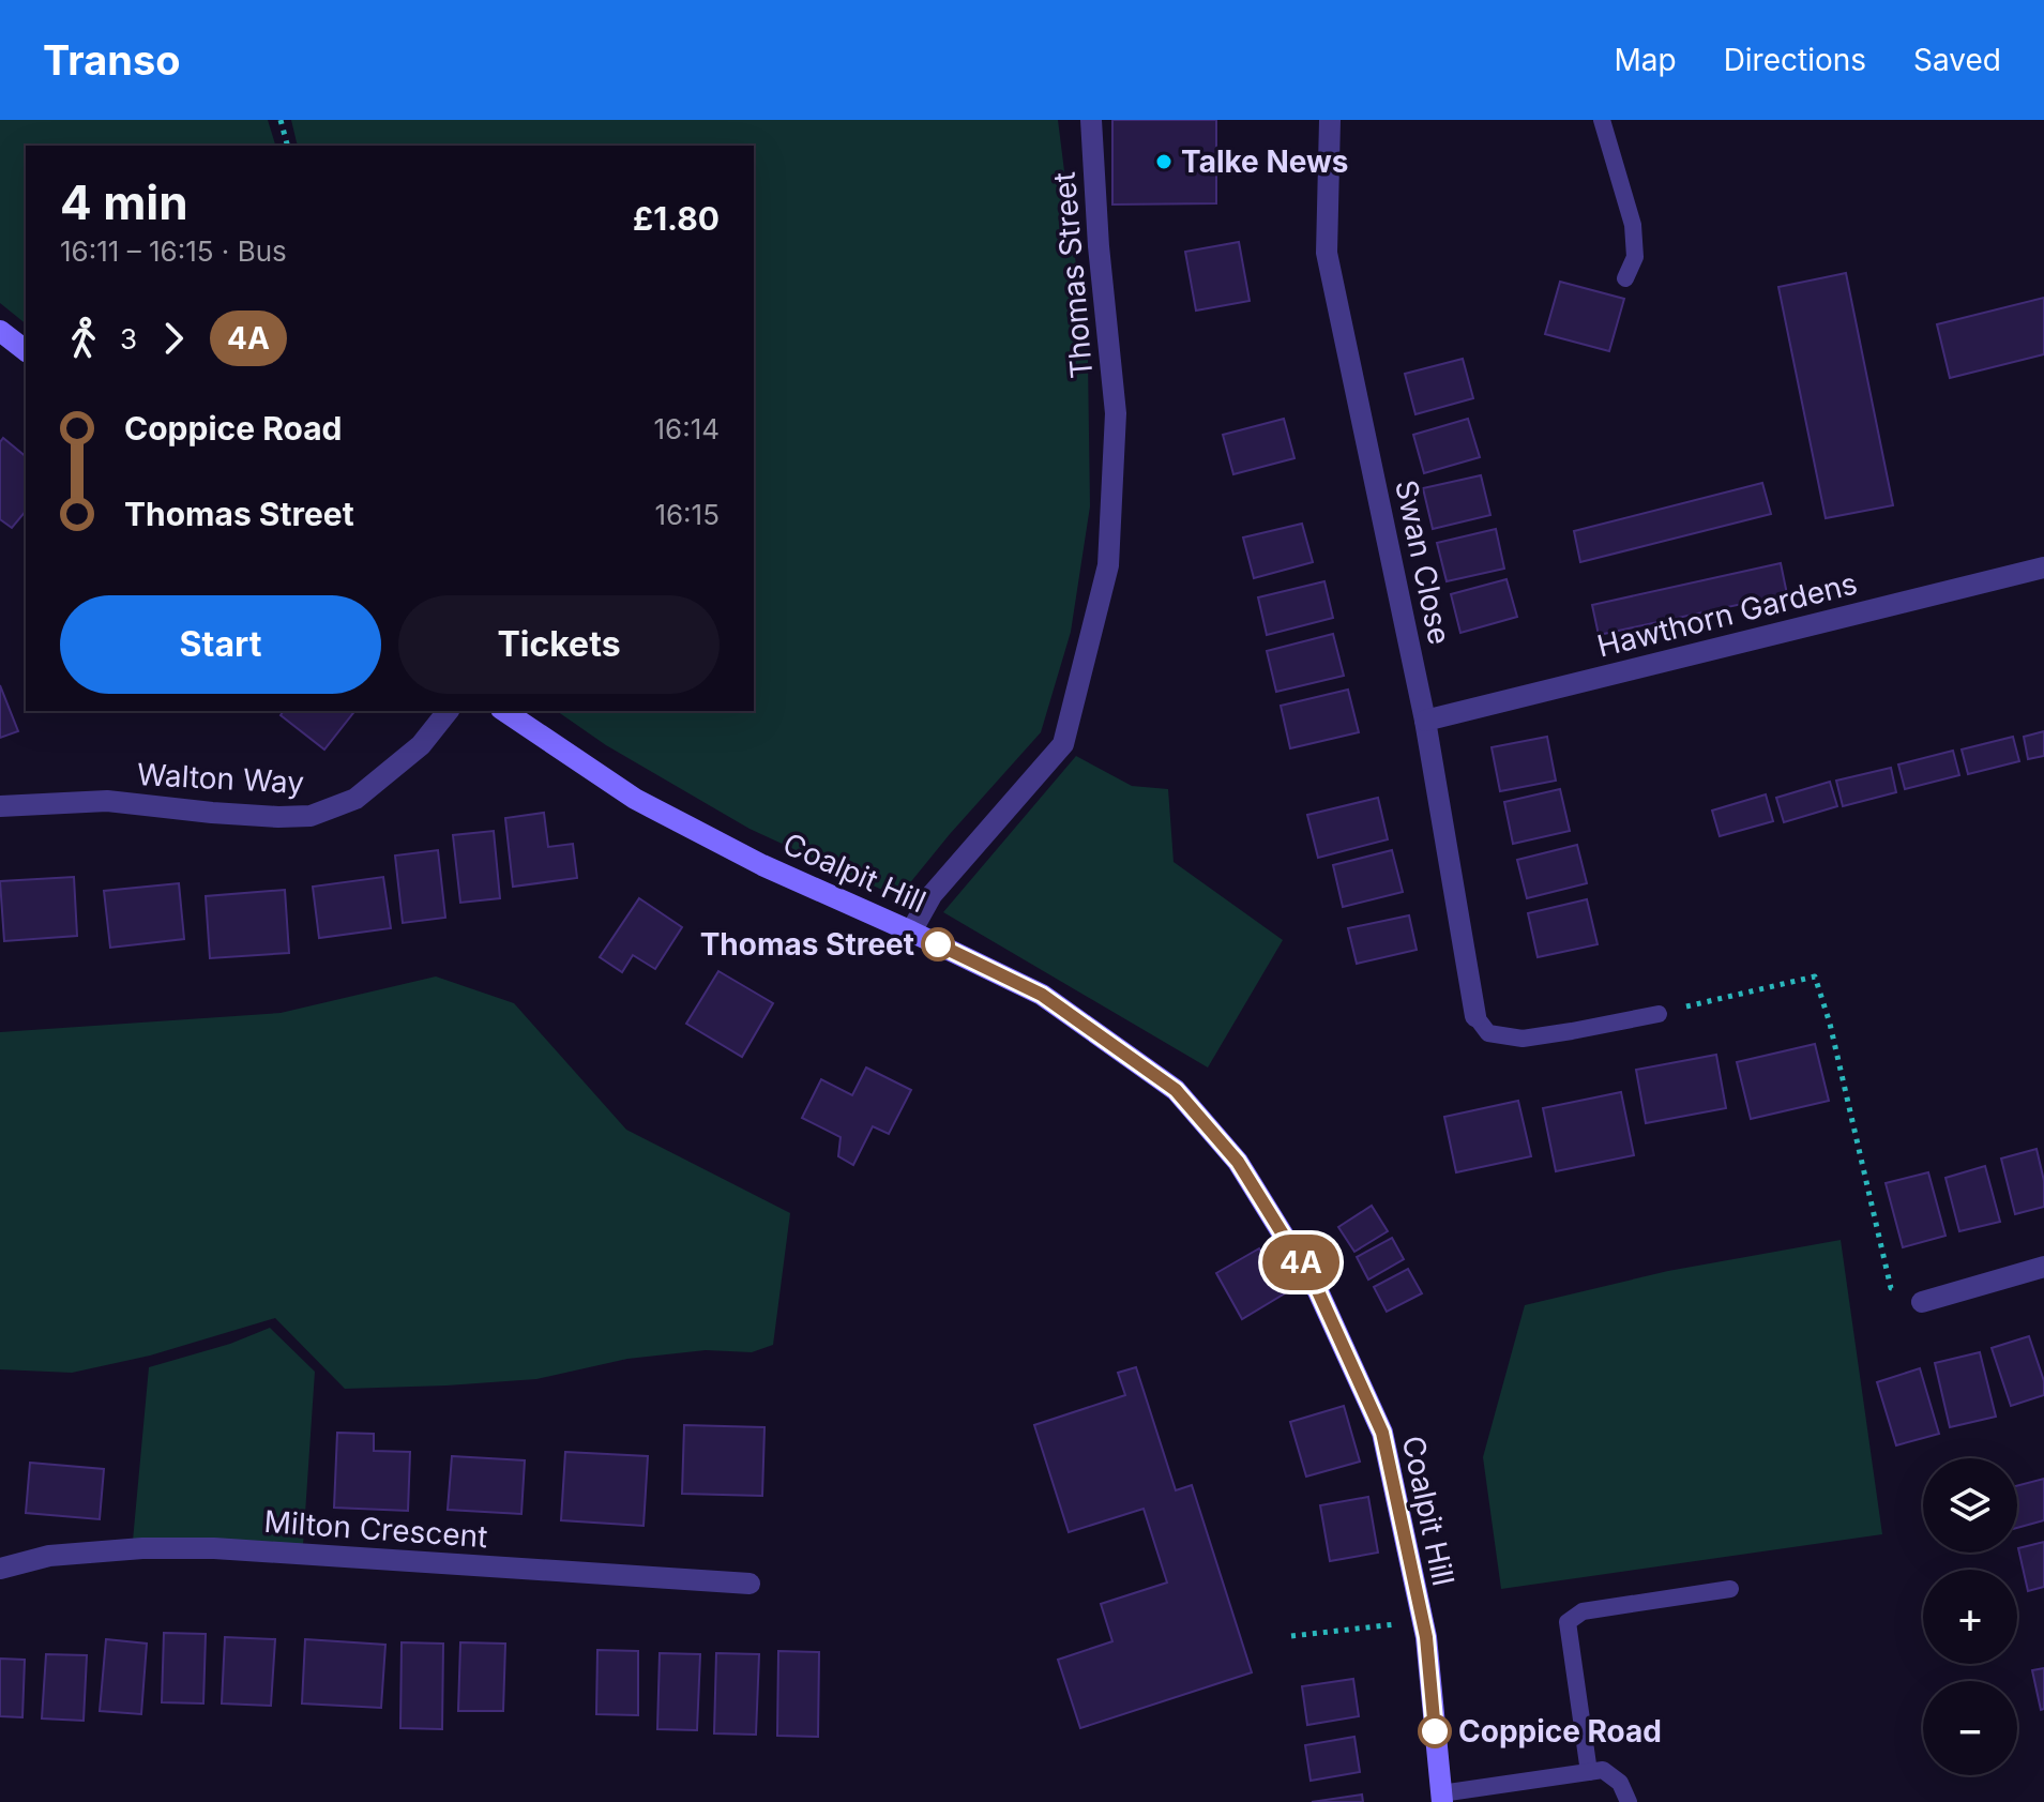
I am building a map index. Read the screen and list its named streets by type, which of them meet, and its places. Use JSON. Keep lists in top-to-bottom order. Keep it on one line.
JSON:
{"streets":{"street":["Thomas Street","Swan Close","Hawthorn Gardens","Walton Way","Coalpit Hill","Milton Crescent"]},"crossings":[["Thomas Street","Coalpit Hill"],["Swan Close","Hawthorn Gardens"]],"places":["Talke News","Thomas Street","Coppice Road"],"lines":["bus line 4A"],"page":{"header":"Transo","nav":["Map","Directions","Saved"],"on_map":"4A","heading":["4 min","16:11 – 16:15 · Bus","£1.80"],"legs":["3","4A"],"list":[{"name":"Coppice Road","value":"16:14"},{"name":"Thomas Street","value":"16:15"}],"buttons":["Start","Tickets"],"map_buttons":["+","−"]}}
